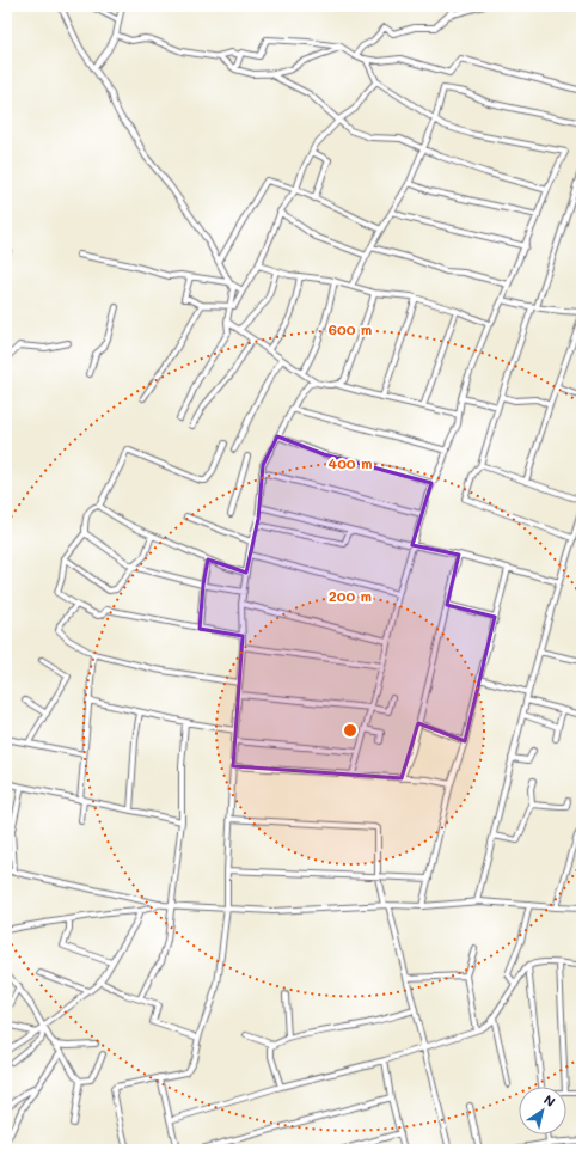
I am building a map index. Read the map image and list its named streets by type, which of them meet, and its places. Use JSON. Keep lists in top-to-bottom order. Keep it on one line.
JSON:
{"north":"top right","rings":["600 m","400 m","200 m"]}
